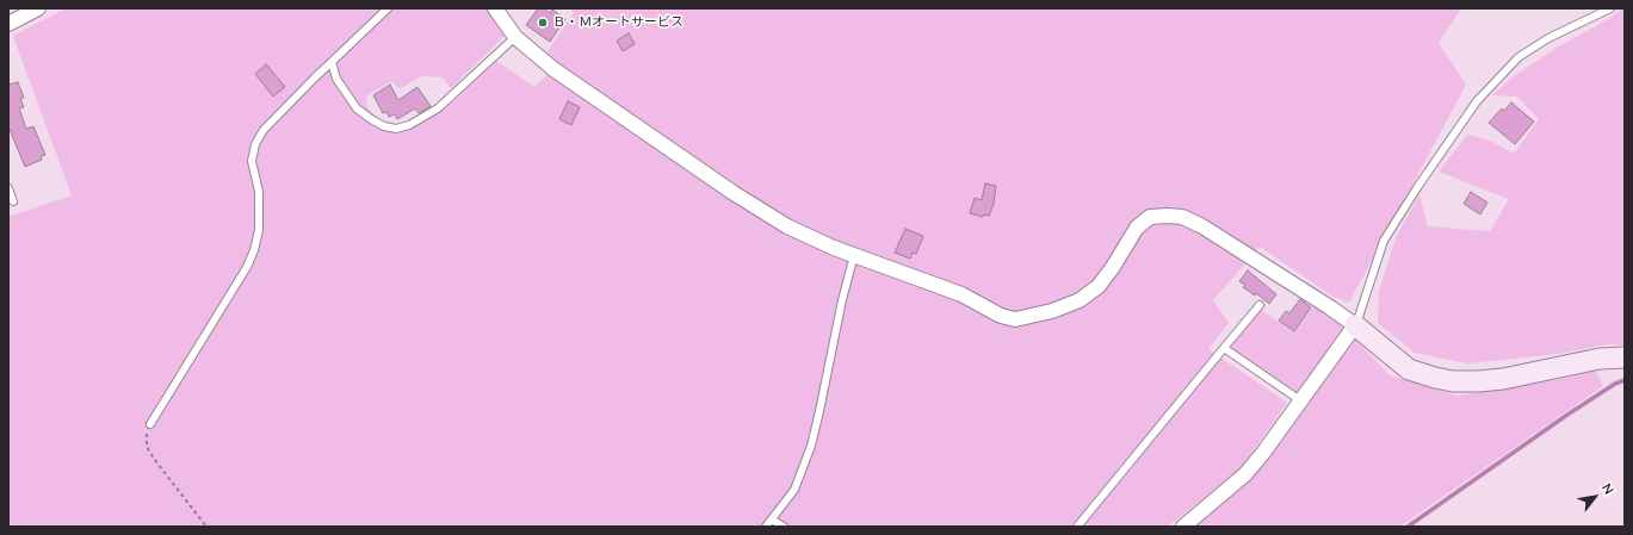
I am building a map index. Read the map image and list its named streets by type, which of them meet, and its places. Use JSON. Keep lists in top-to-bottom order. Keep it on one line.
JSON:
{"places":["Ｂ・Ｍオートサービス"],"north":"top right"}
